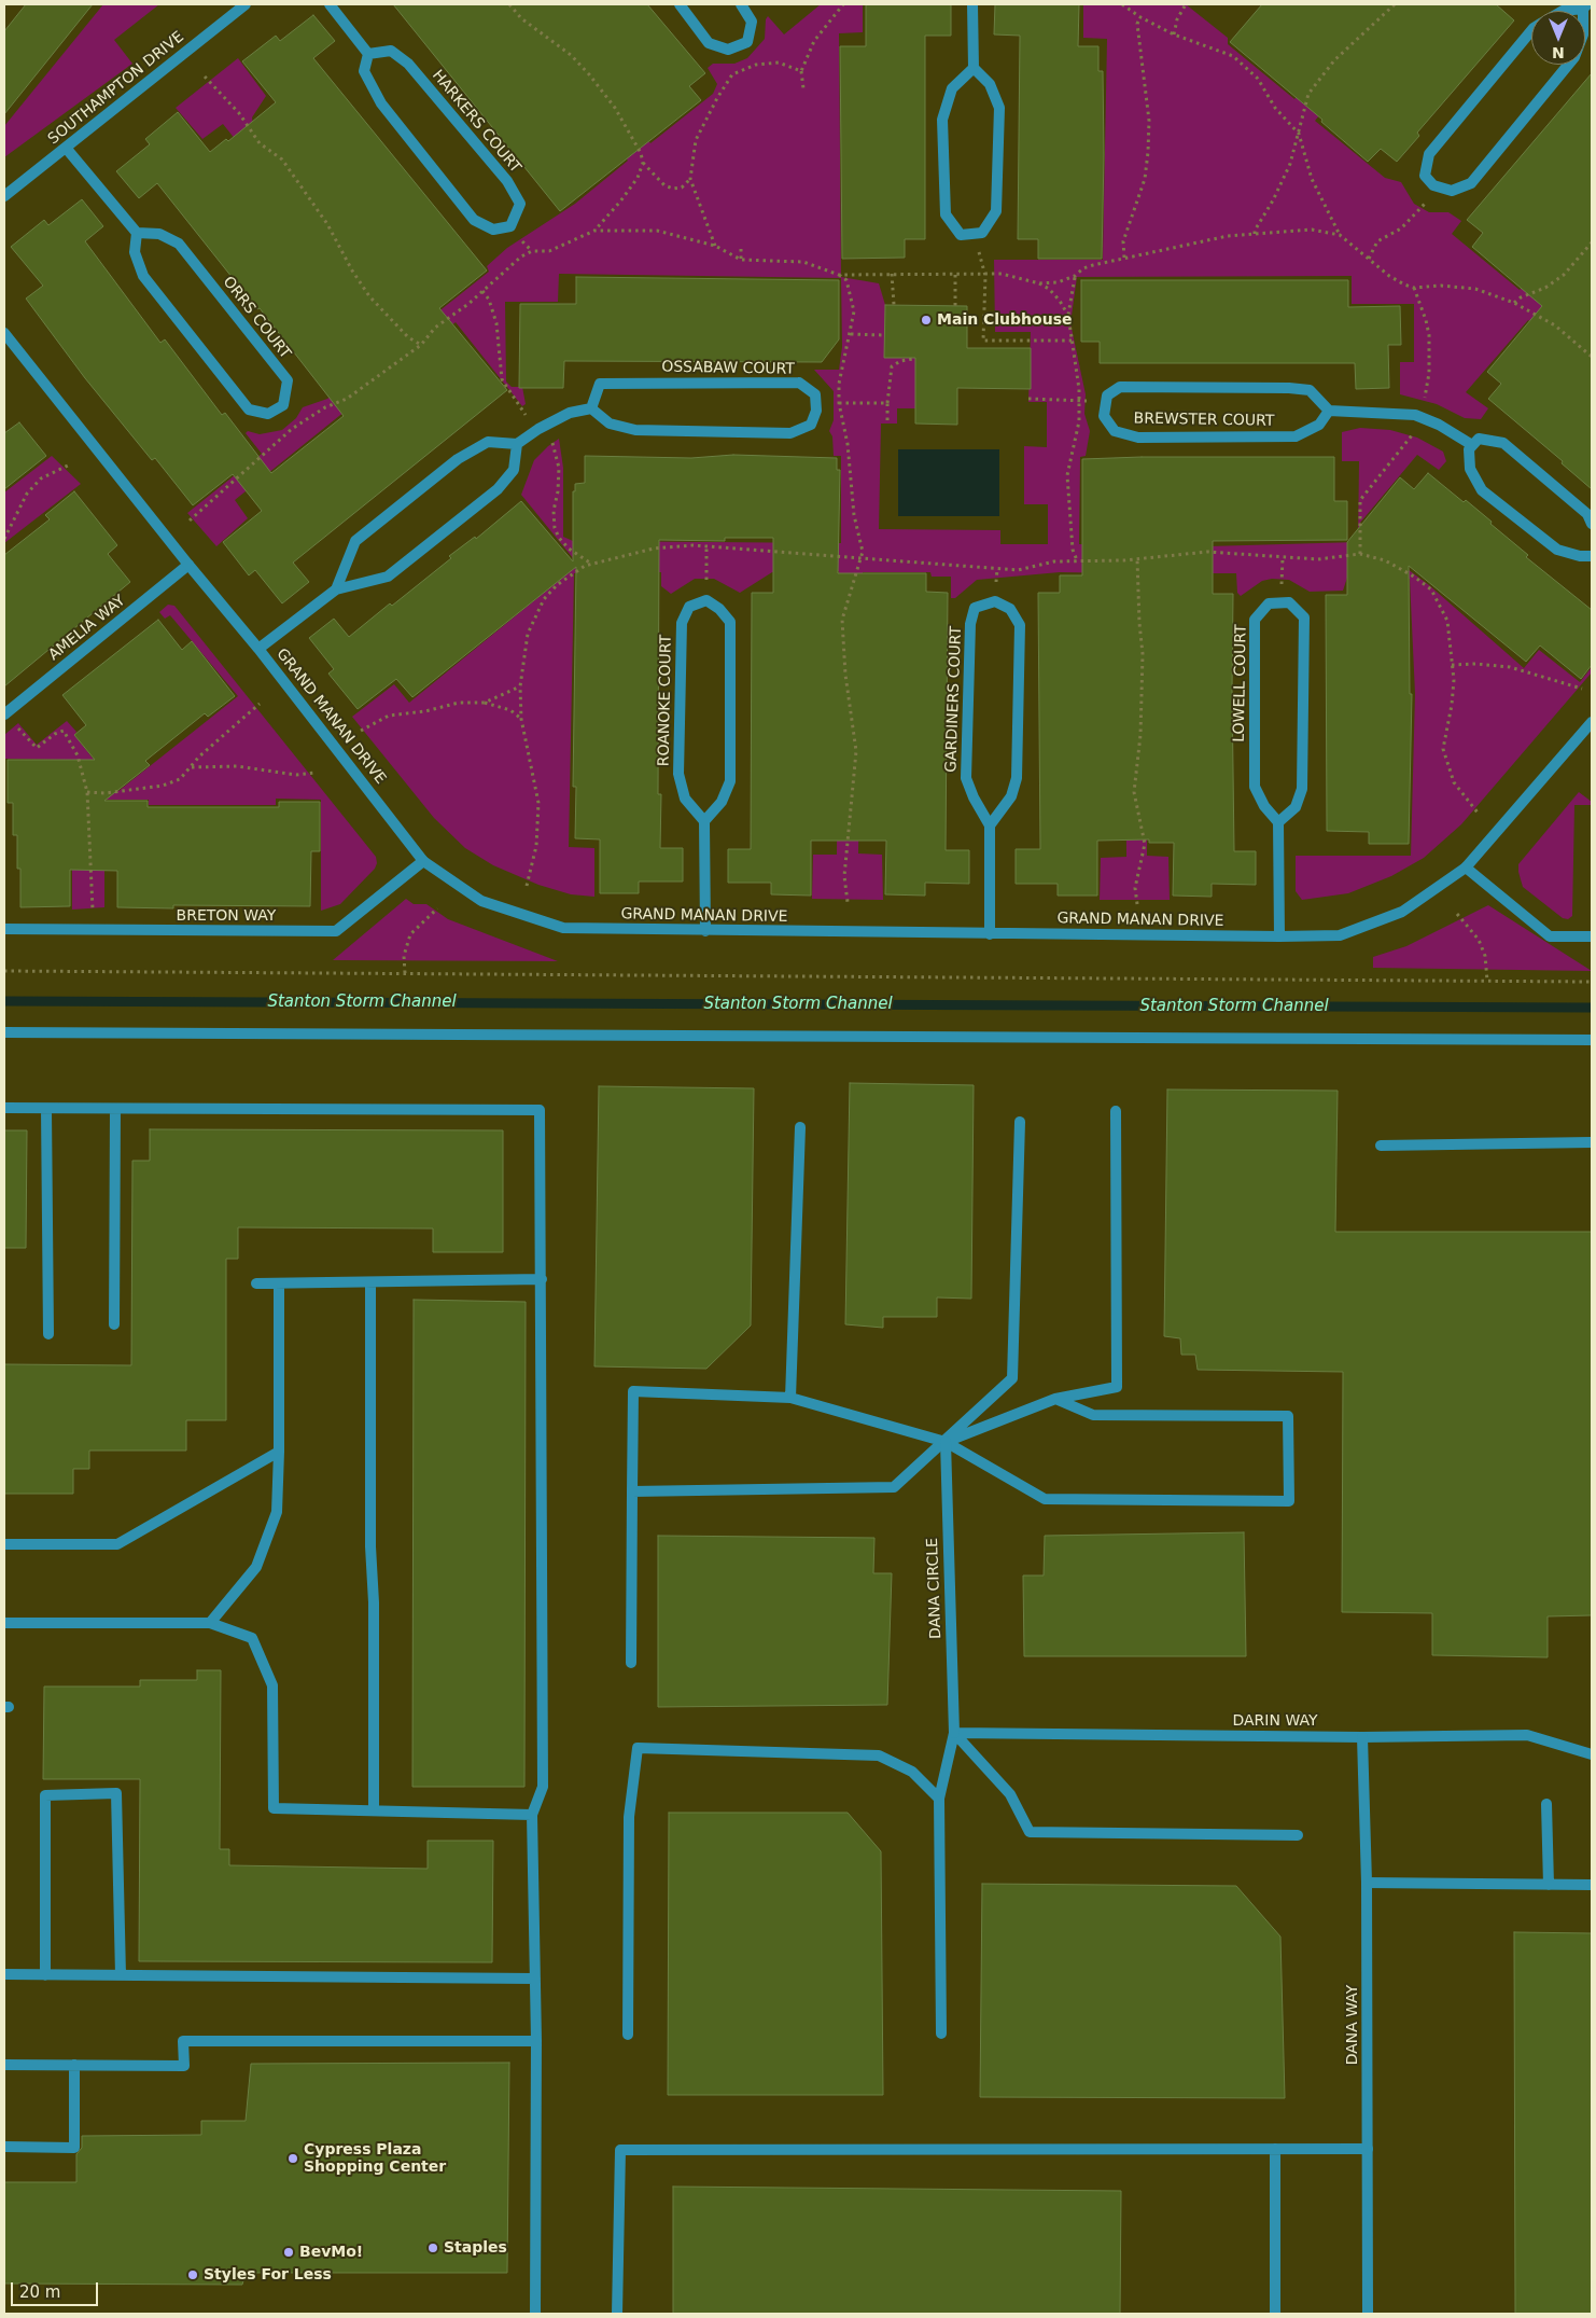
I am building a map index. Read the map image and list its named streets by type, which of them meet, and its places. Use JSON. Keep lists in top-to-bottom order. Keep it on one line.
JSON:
{"streets":{"street":["SOUTHAMPTON DRIVE","HARKERS COURT","ORRS COURT","OSSABAW COURT","BREWSTER COURT","AMELIA WAY","LOWELL COURT","GARDINERS COURT","ROANOKE COURT","GRAND MANAN DRIVE","BRETON WAY","DANA CIRCLE","DARIN WAY","DANA WAY"]},"crossings":[["AMELIA WAY","GRAND MANAN DRIVE"],["GARDINERS COURT","GRAND MANAN DRIVE"],["GRAND MANAN DRIVE","BRETON WAY"],["DANA CIRCLE","DARIN WAY"],["DARIN WAY","DANA WAY"]],"water":["Stanton Storm Channel"],"places":["Main Clubhouse","Cypress Plaza Shopping Center","Staples","BevMo!","Styles For Less"],"scale_bar":"20 m","north":"bottom"}
